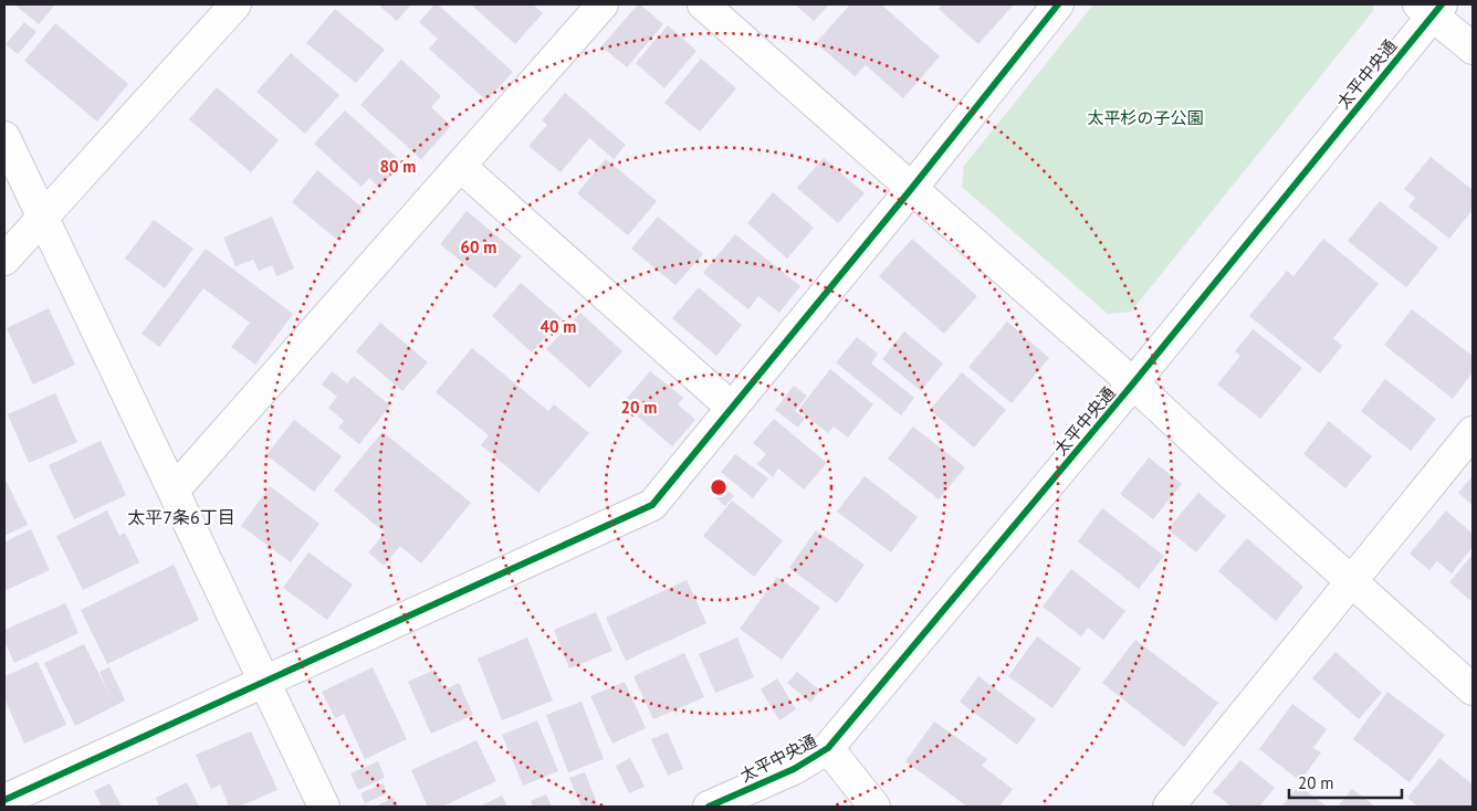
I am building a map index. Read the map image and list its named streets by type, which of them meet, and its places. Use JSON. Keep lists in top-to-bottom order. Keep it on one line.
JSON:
{"streets":{"street":["太平中央通"]},"districts":["太平7条6丁目"],"parks":["太平杉の子公園"],"scale_bar":"20 m","rings":["80 m","60 m","40 m","20 m"]}
